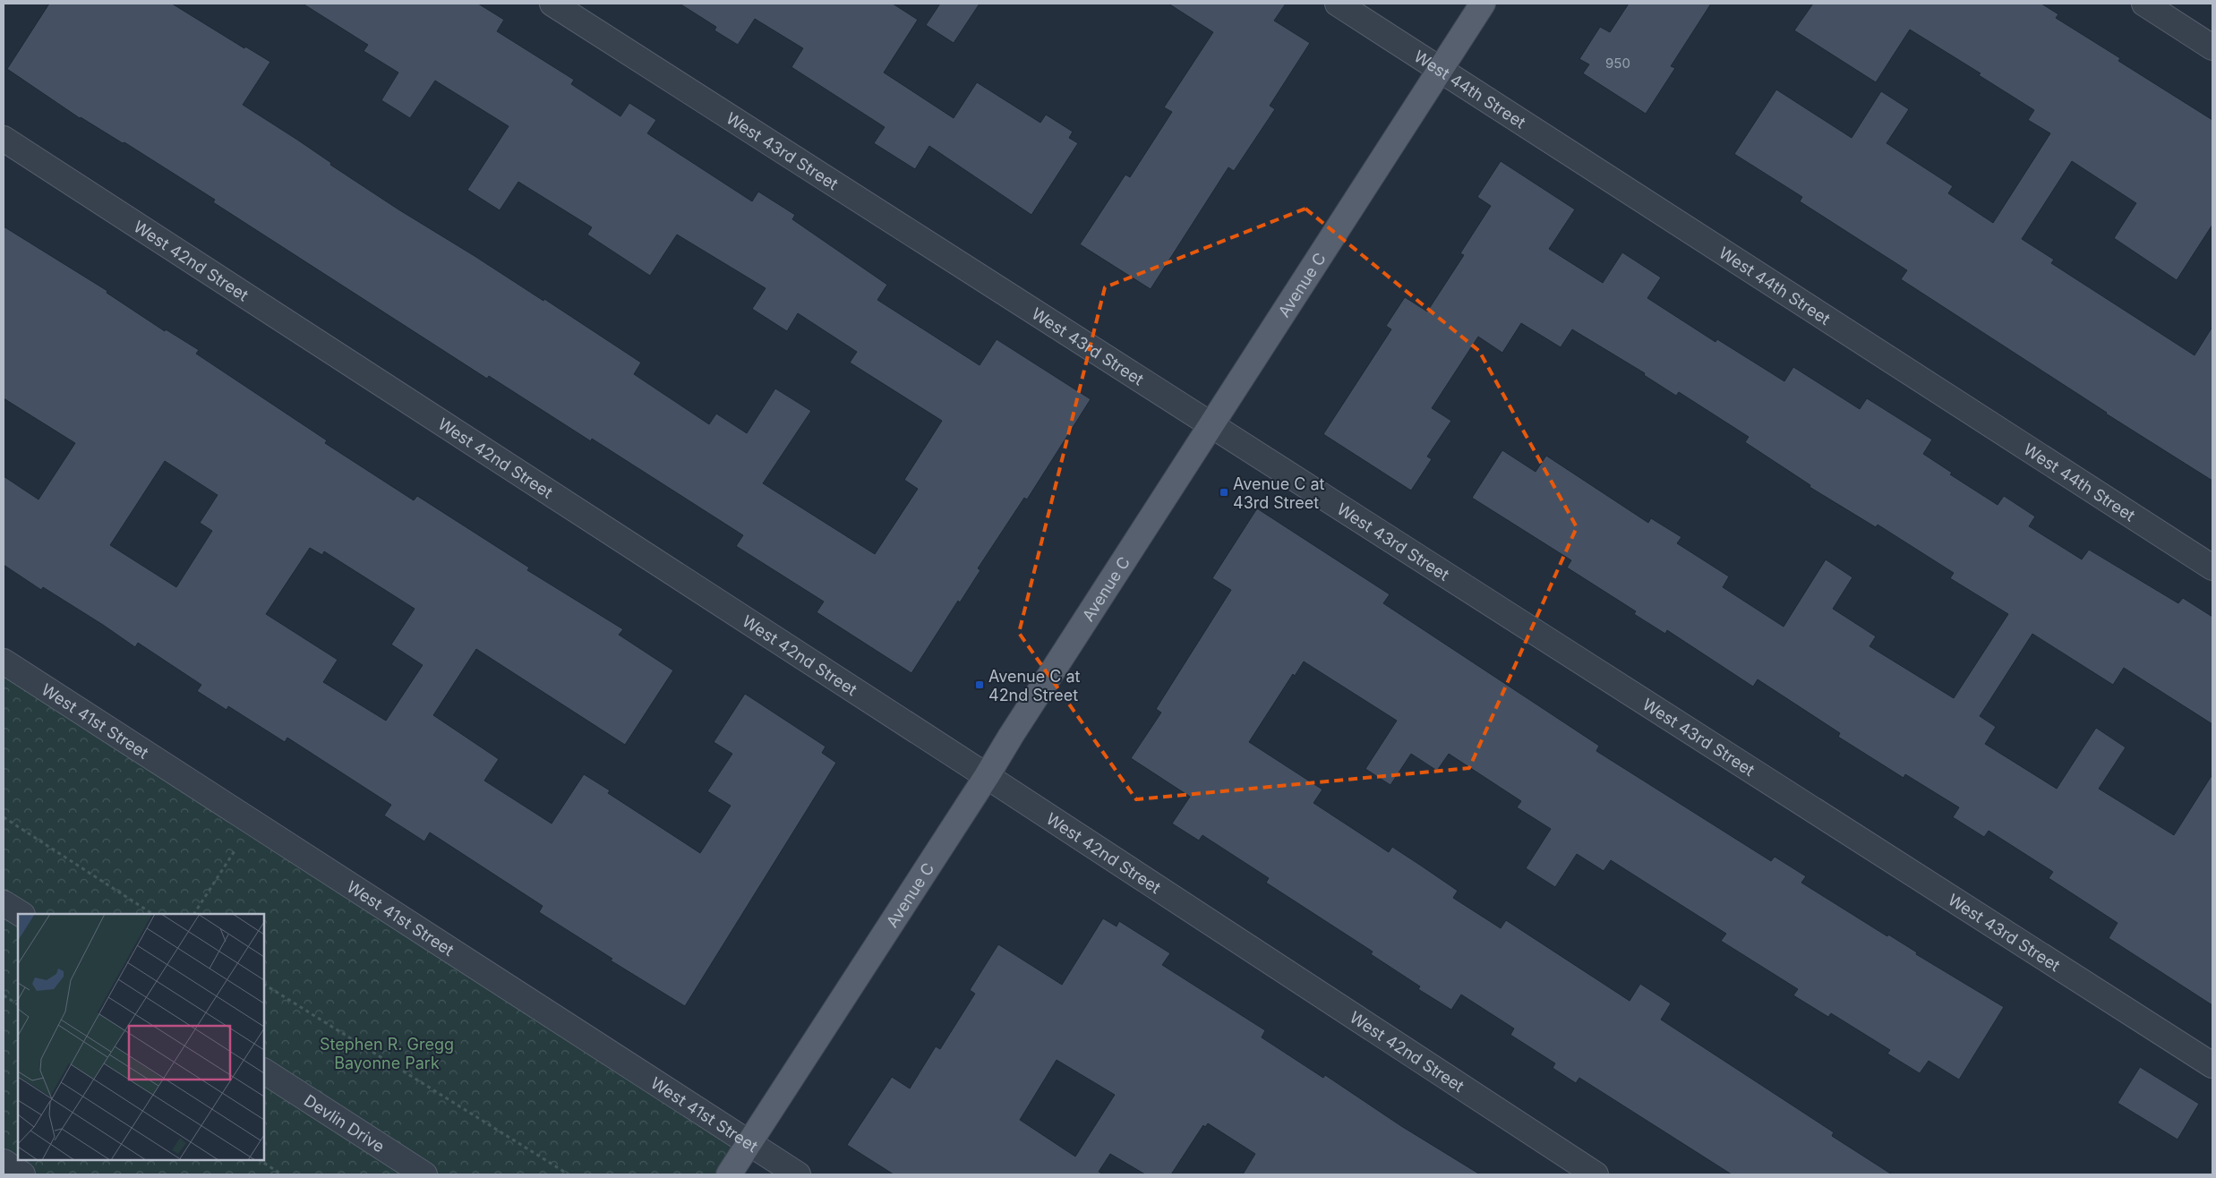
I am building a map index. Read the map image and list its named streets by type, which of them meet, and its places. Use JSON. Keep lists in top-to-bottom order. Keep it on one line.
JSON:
{"streets":{"main road":["Avenue C"],"street":["West 44th Street","West 43rd Street","West 42nd Street","West 41st Street","Devlin Drive"]},"crossings":[["West 44th Street","Avenue C"],["West 43rd Street","Avenue C"],["West 42nd Street","Avenue C"],["Avenue C","West 41st Street"]],"parks":["Stephen R. Gregg Bayonne Park"],"places":{"transit":["Avenue C at 43rd Street","Avenue C at 42nd Street"]},"house_numbers":["950"]}
